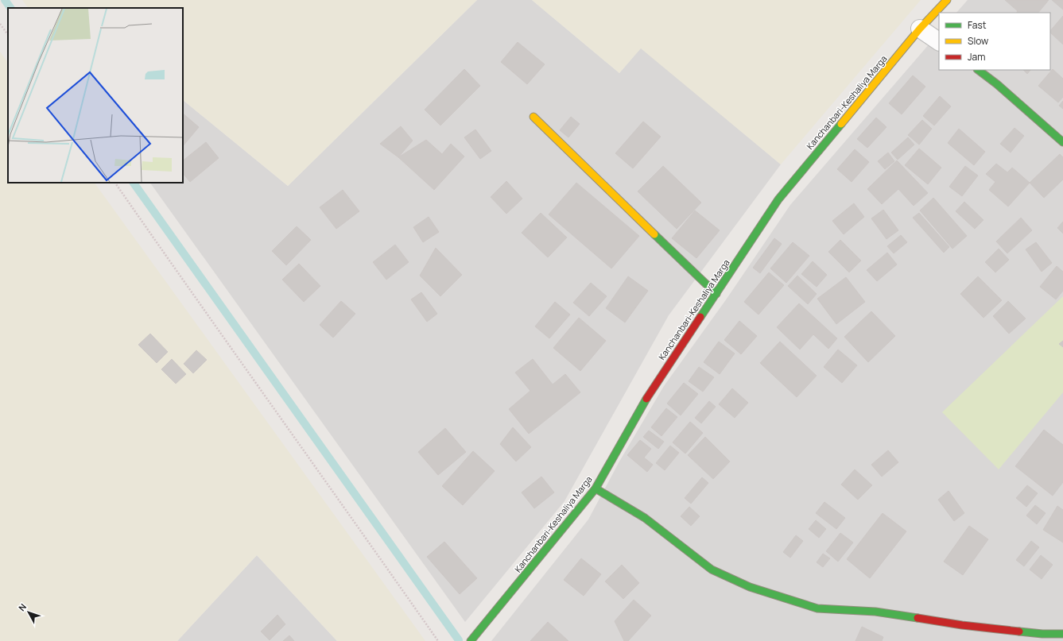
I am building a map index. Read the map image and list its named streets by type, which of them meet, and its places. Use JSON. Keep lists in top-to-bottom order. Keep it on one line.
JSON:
{"streets":{"street":["Kanchanbari-Keshaliya Marga"]},"legend":["Fast","Slow","Jam"],"north":"top left"}
